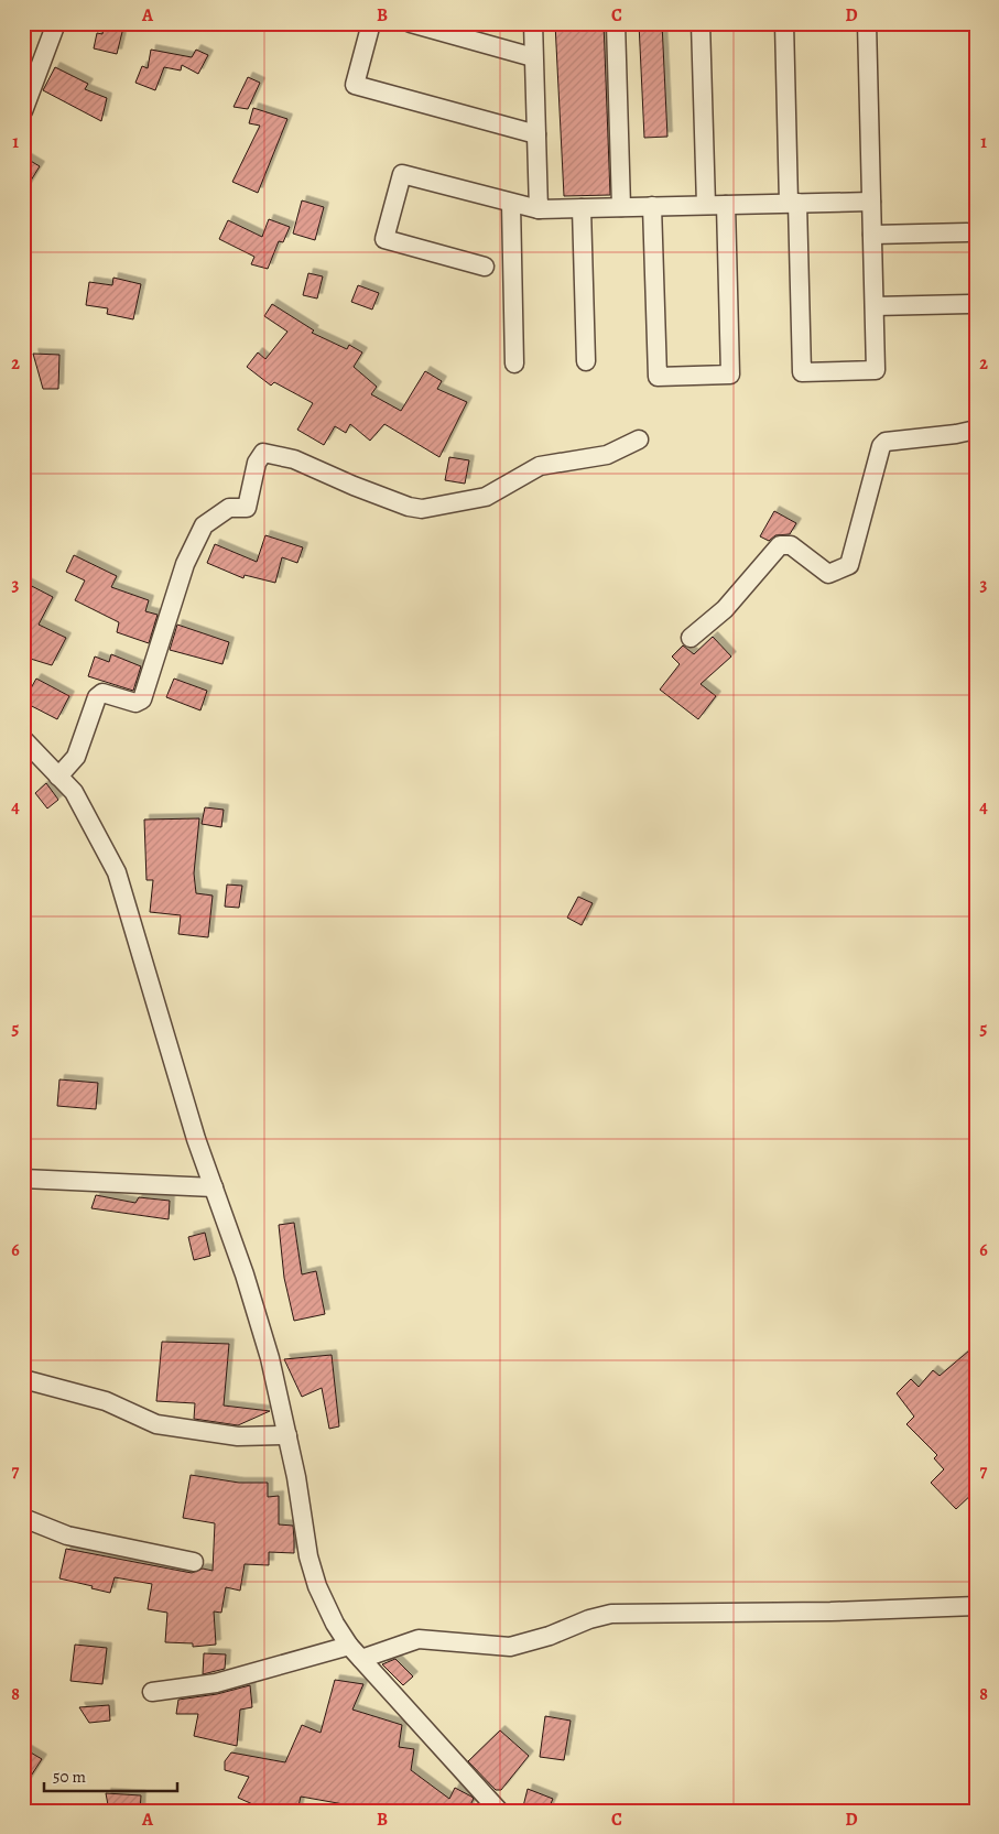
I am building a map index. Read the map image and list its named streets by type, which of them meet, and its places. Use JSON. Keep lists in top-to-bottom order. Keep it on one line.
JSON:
{"scale_bar":"50 m","grid":{"columns":["A","B","C","D"],"rows":["1","2","3","4","5","6","7","8"]}}
